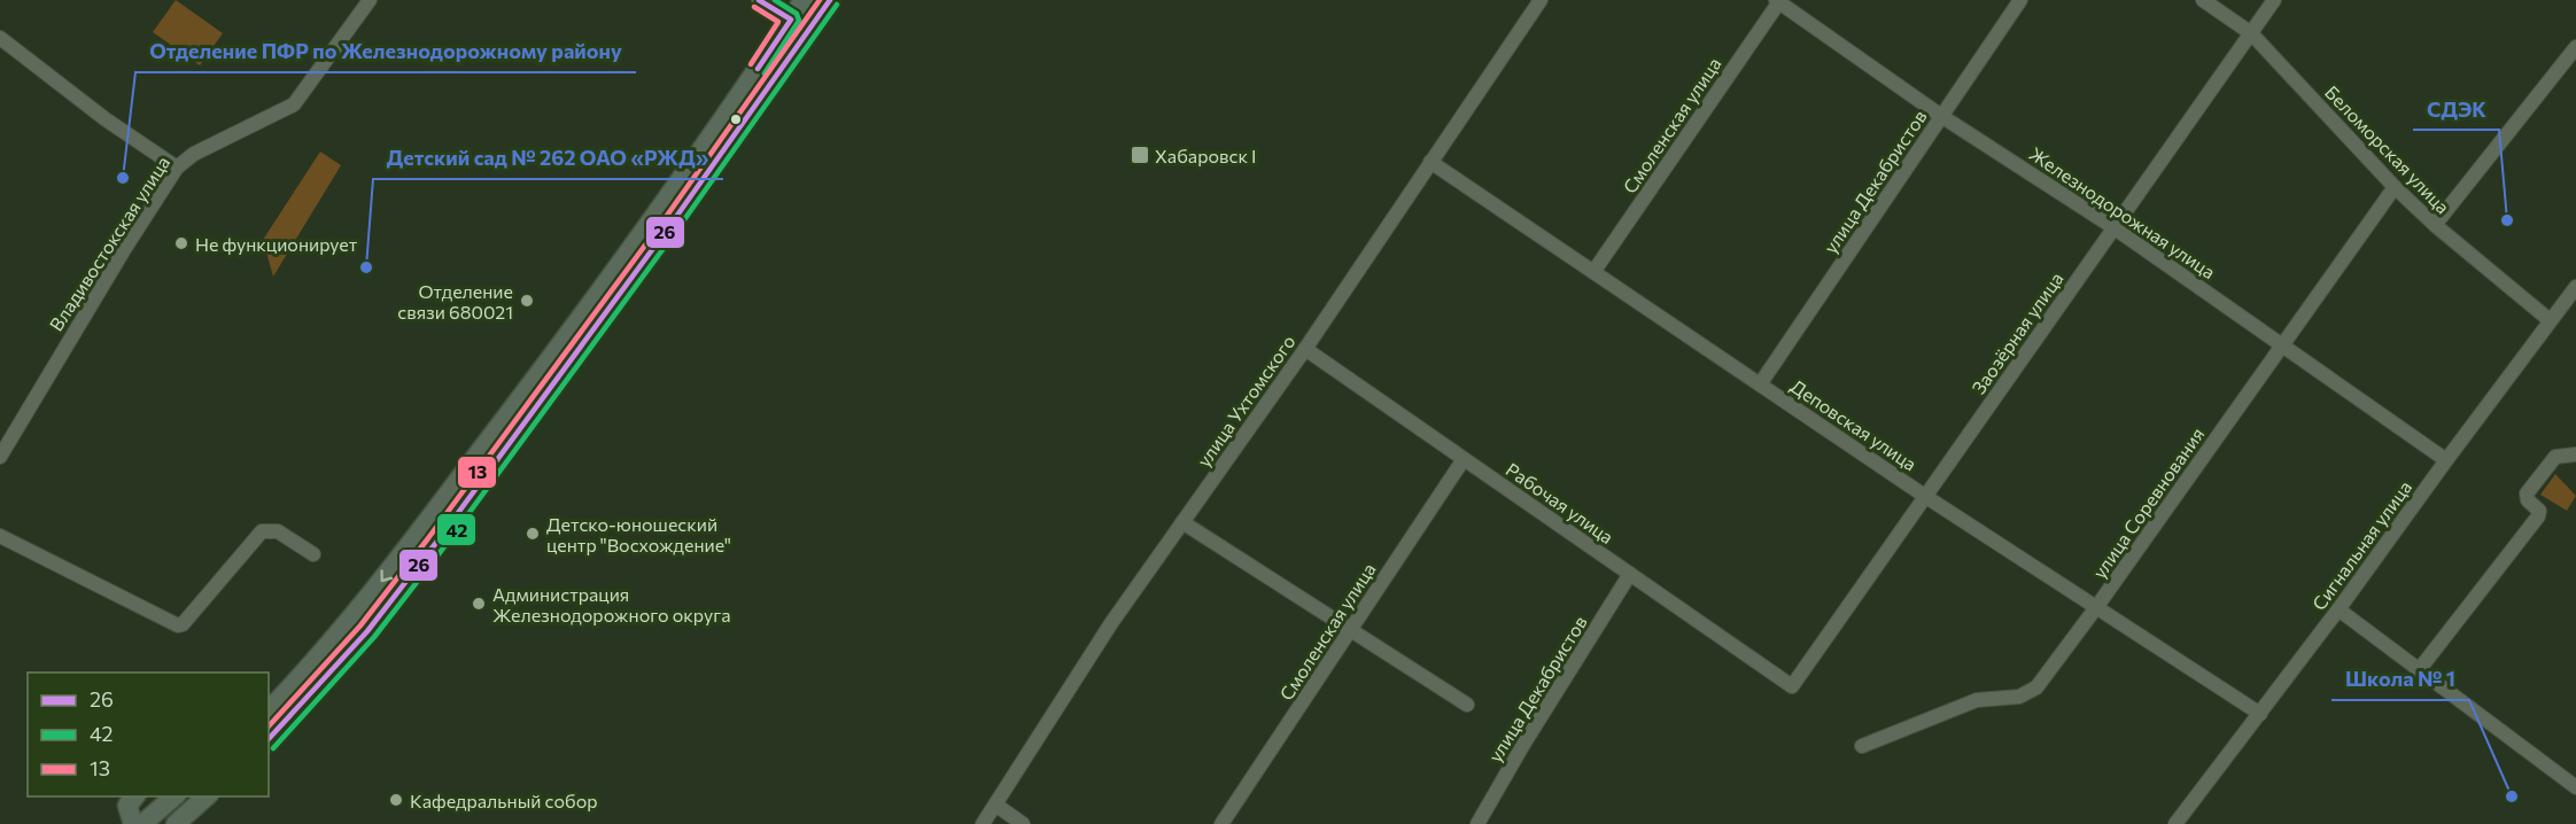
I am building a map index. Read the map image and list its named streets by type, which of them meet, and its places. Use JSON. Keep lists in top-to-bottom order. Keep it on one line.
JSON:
{"streets":{"street":["Смоленская улица","Беломорская улица","улица Декабристов","Железнодорожная улица","Владивостокская улица","Заозёрная улица","улица Ухтомского","Деповская улица","Рабочая улица","улица Соревнования","Сигнальная улица"]},"crossings":[["Смоленская улица","Железнодорожная улица"],["Смоленская улица","Деповская улица"],["Смоленская улица","Рабочая улица"],["Беломорская улица","Заозёрная улица"],["Беломорская улица","улица Соревнования"],["Беломорская улица","Сигнальная улица"],["улица Декабристов","Железнодорожная улица"],["улица Декабристов","Деповская улица"],["улица Декабристов","Рабочая улица"],["Железнодорожная улица","Заозёрная улица"],["Железнодорожная улица","улица Соревнования"],["Железнодорожная улица","Сигнальная улица"],["Заозёрная улица","Деповская улица"],["Заозёрная улица","Рабочая улица"],["улица Ухтомского","Деповская улица"],["улица Ухтомского","Рабочая улица"],["Деповская улица","улица Соревнования"],["Деповская улица","Сигнальная улица"]],"places":{"transit":["Хабаровск I"],"other":["Отделение ПФР по Железнодорожному району","СДЭК","Не функционирует","Детский сад № 262 ОАО «РЖД»","Отделение связи 680021","Детско-юношеский центр \"Восхождение\"","Администрация Железнодорожного округа","Школа № 1","Кафедральный собор"]},"lines":["transit line 26","transit line 42","transit line 13"],"legend":["26","42","13"]}
